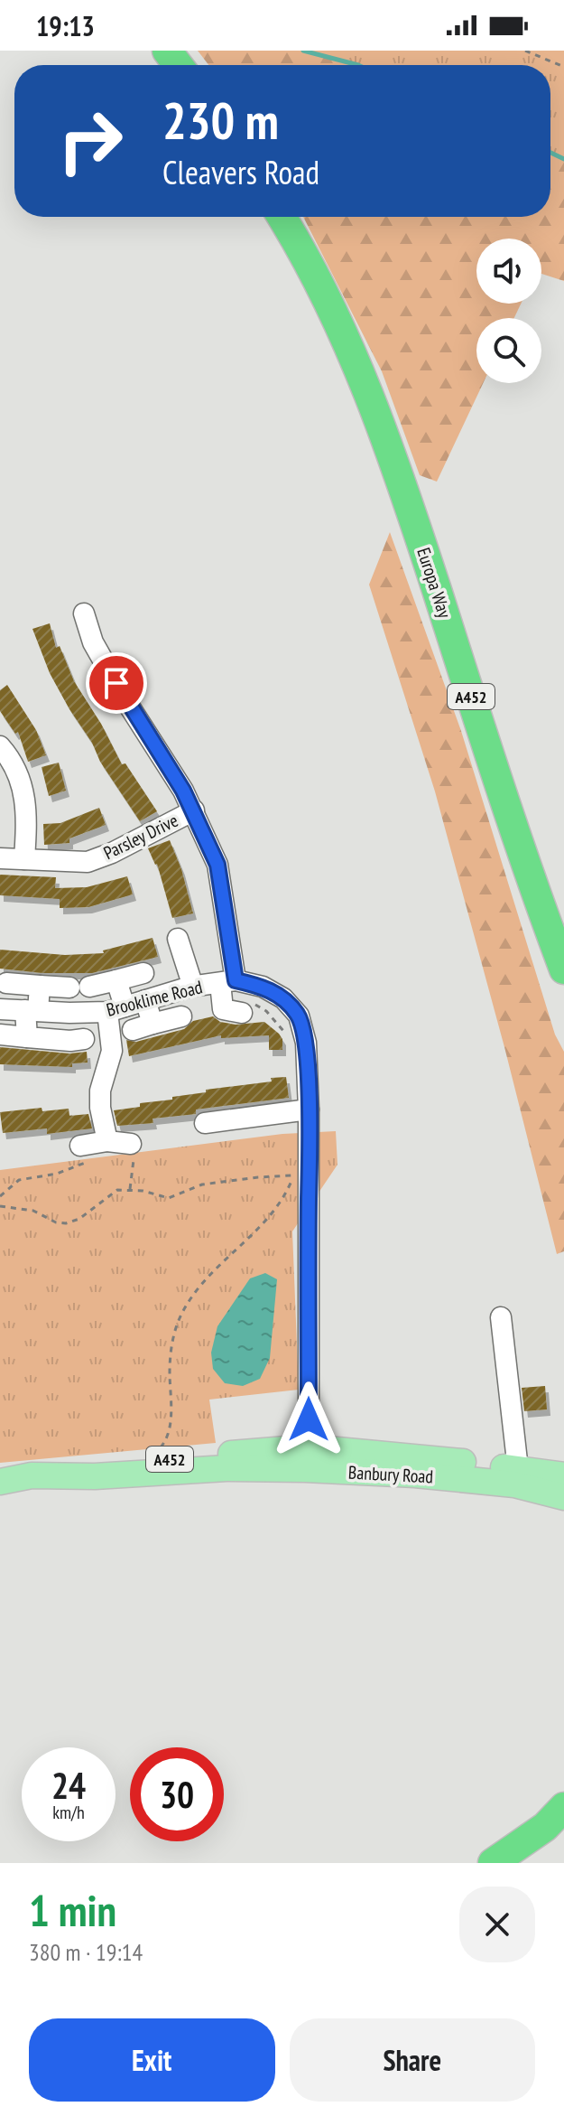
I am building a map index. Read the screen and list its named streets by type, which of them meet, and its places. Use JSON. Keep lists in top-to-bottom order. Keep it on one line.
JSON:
{"streets":{"highway":["Europa Way","A452"],"main road":["Banbury Road"],"street":["Parsley Drive","Brooklime Road"]},"crossings":[["Brooklime Road","Banbury Road"]],"page":{"status":"19:13","turn":["230 m","Cleavers Road"],"speed":"24 km/h","limit":"30","heading":["1 min","380 m · 19:14"],"buttons":["Exit","Share"]}}
